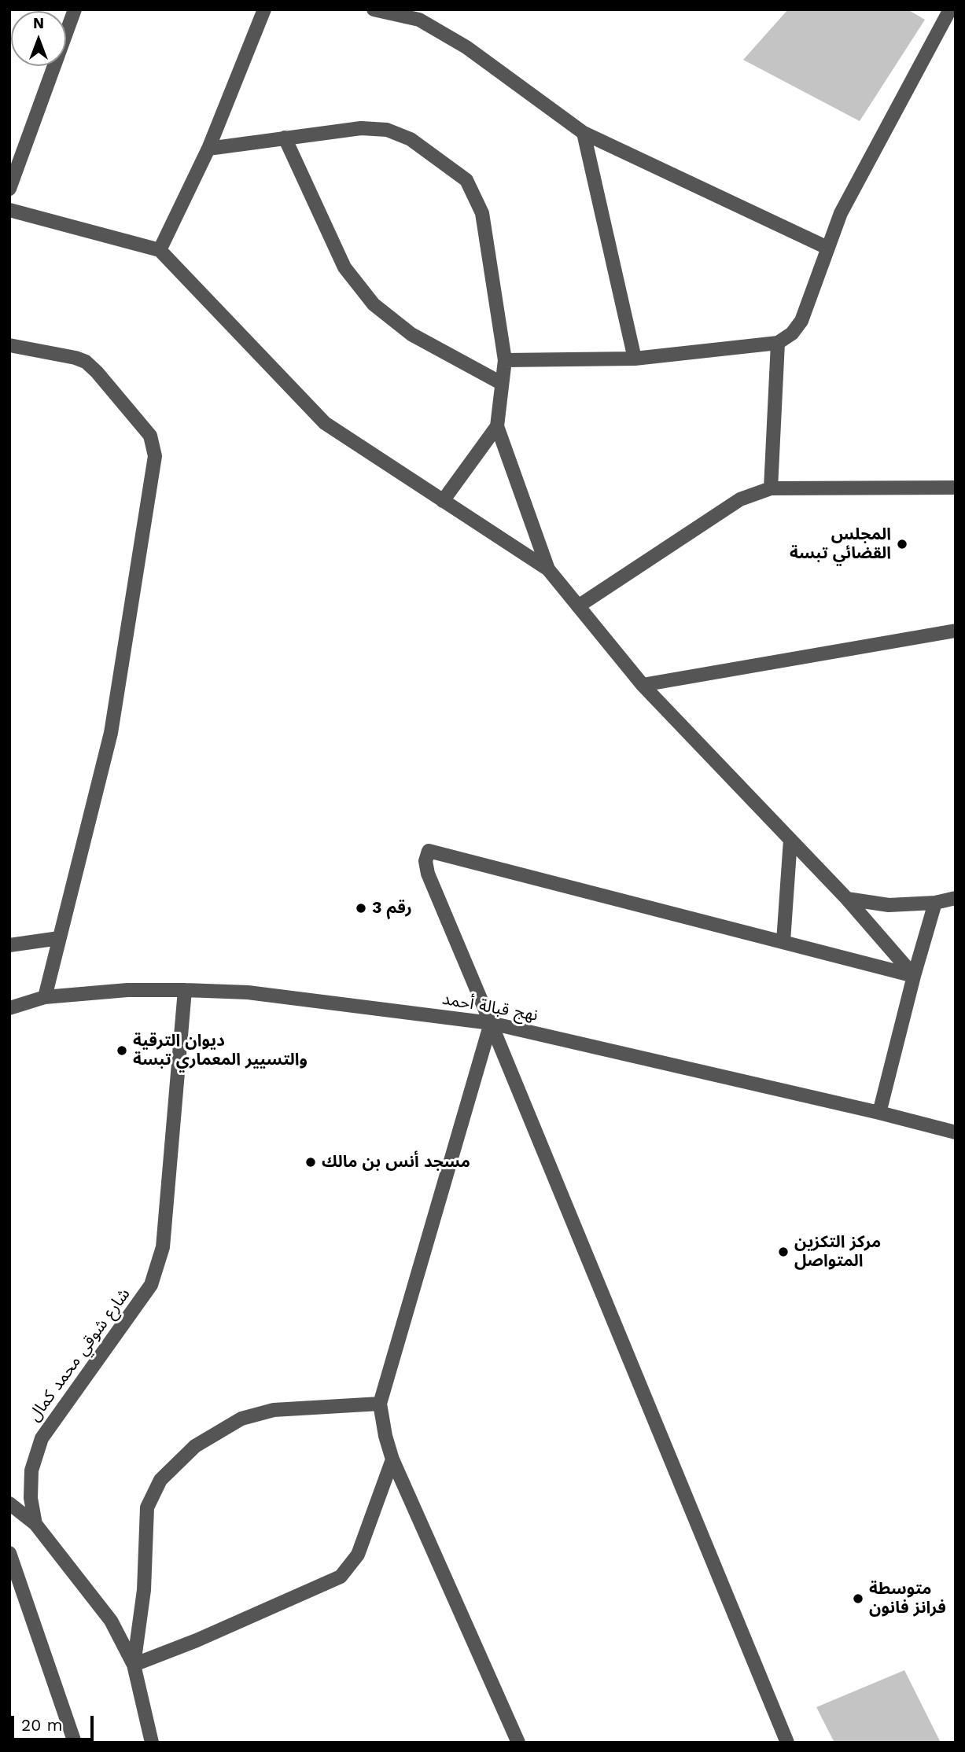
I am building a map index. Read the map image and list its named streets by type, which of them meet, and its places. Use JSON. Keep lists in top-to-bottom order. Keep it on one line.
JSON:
{"streets":{"street":["نهج قبالة أحمد","شارع شوقي محمد كمال"]},"crossings":[["نهج قبالة أحمد","شارع شوقي محمد كمال"]],"places":["المجلس القضائي تبسة","رقم 3","ديوان الترقية والتسيير المعماري تبسة","مسجد أنس بن مالك","مركز التكزين المتواصل","متوسطة فرانز فانون"],"scale_bar":"20 m","north":"top"}
